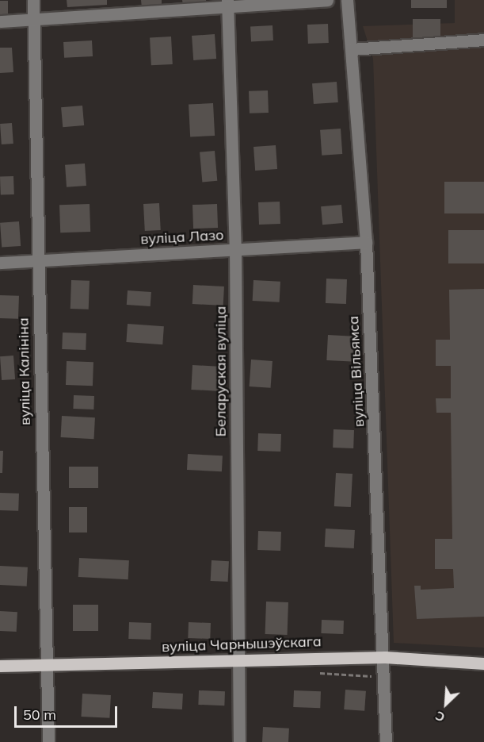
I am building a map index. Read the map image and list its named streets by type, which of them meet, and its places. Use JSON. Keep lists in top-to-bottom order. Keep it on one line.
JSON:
{"streets":{"main road":["вуліца Чарнышэўскага"],"street":["вуліца Лазо","вуліца Калініна","Беларуская вуліца","вуліца Вільямса"]},"crossings":[["вуліца Лазо","вуліца Калініна"],["вуліца Лазо","Беларуская вуліца"],["вуліца Лазо","вуліца Вільямса"],["вуліца Калініна","вуліца Чарнышэўскага"],["Беларуская вуліца","вуліца Чарнышэўскага"],["вуліца Вільямса","вуліца Чарнышэўскага"]],"scale_bar":"50 m","north":"bottom left"}
